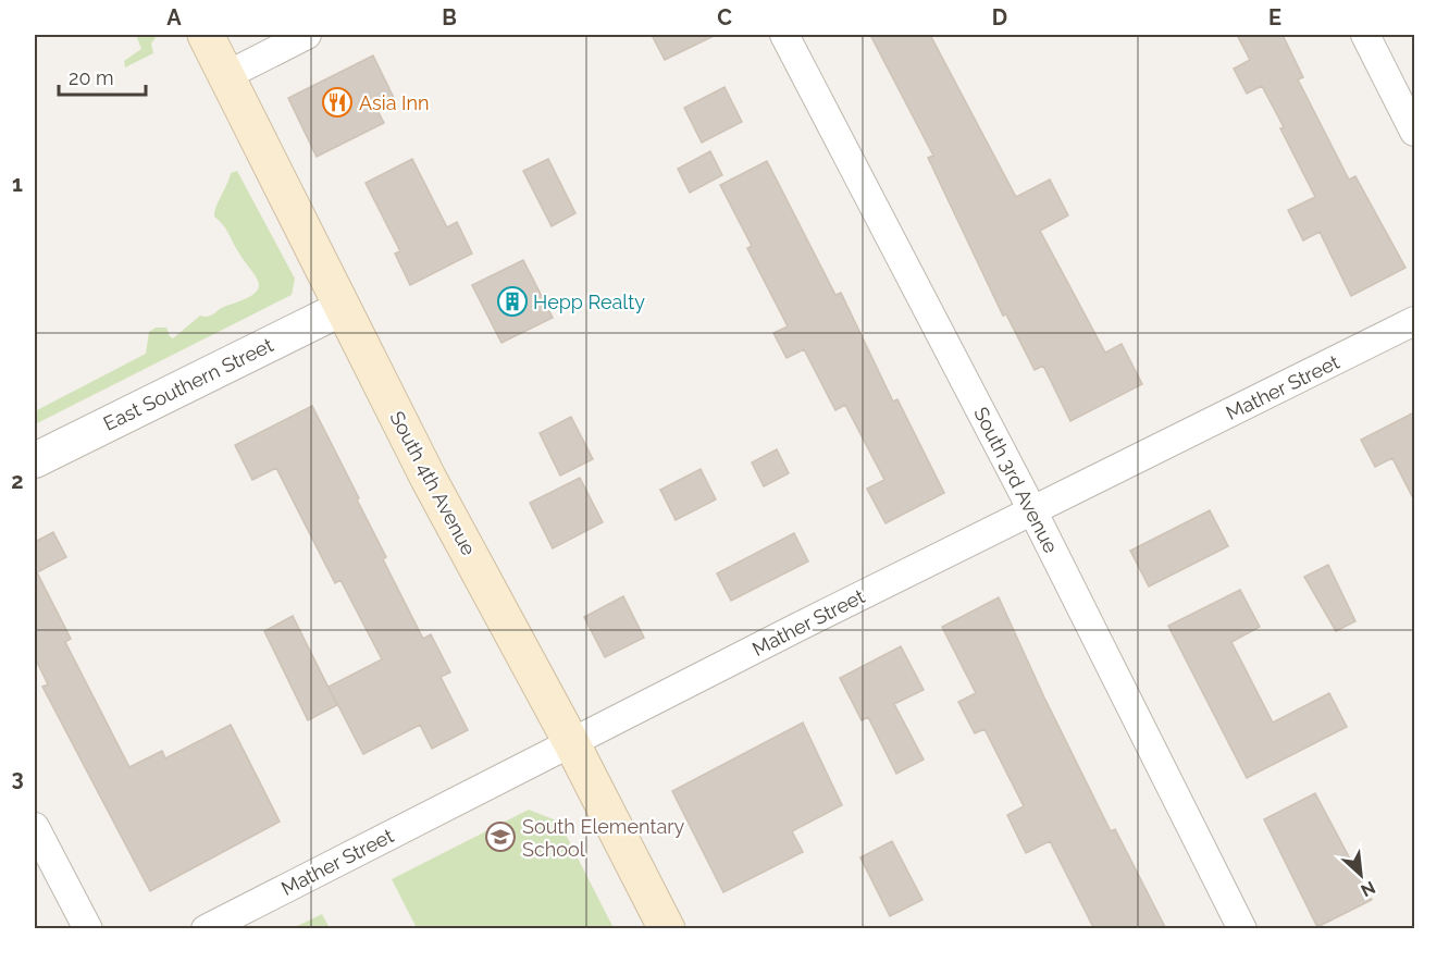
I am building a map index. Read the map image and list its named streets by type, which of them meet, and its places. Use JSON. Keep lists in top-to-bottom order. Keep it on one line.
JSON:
{"streets":{"main road":["South 4th Avenue"],"street":["East Southern Street","Mather Street","South 3rd Avenue"]},"crossings":[["East Southern Street","South 4th Avenue"],["Mather Street","South 3rd Avenue"],["Mather Street","South 4th Avenue"]],"places":{"restaurant":["Asia Inn"],"building":["Hepp Realty"],"school or university":["South Elementary School"]},"scale_bar":"20 m","north":"bottom right","grid":{"columns":["A","B","C","D","E"],"rows":["1","2","3"]}}
